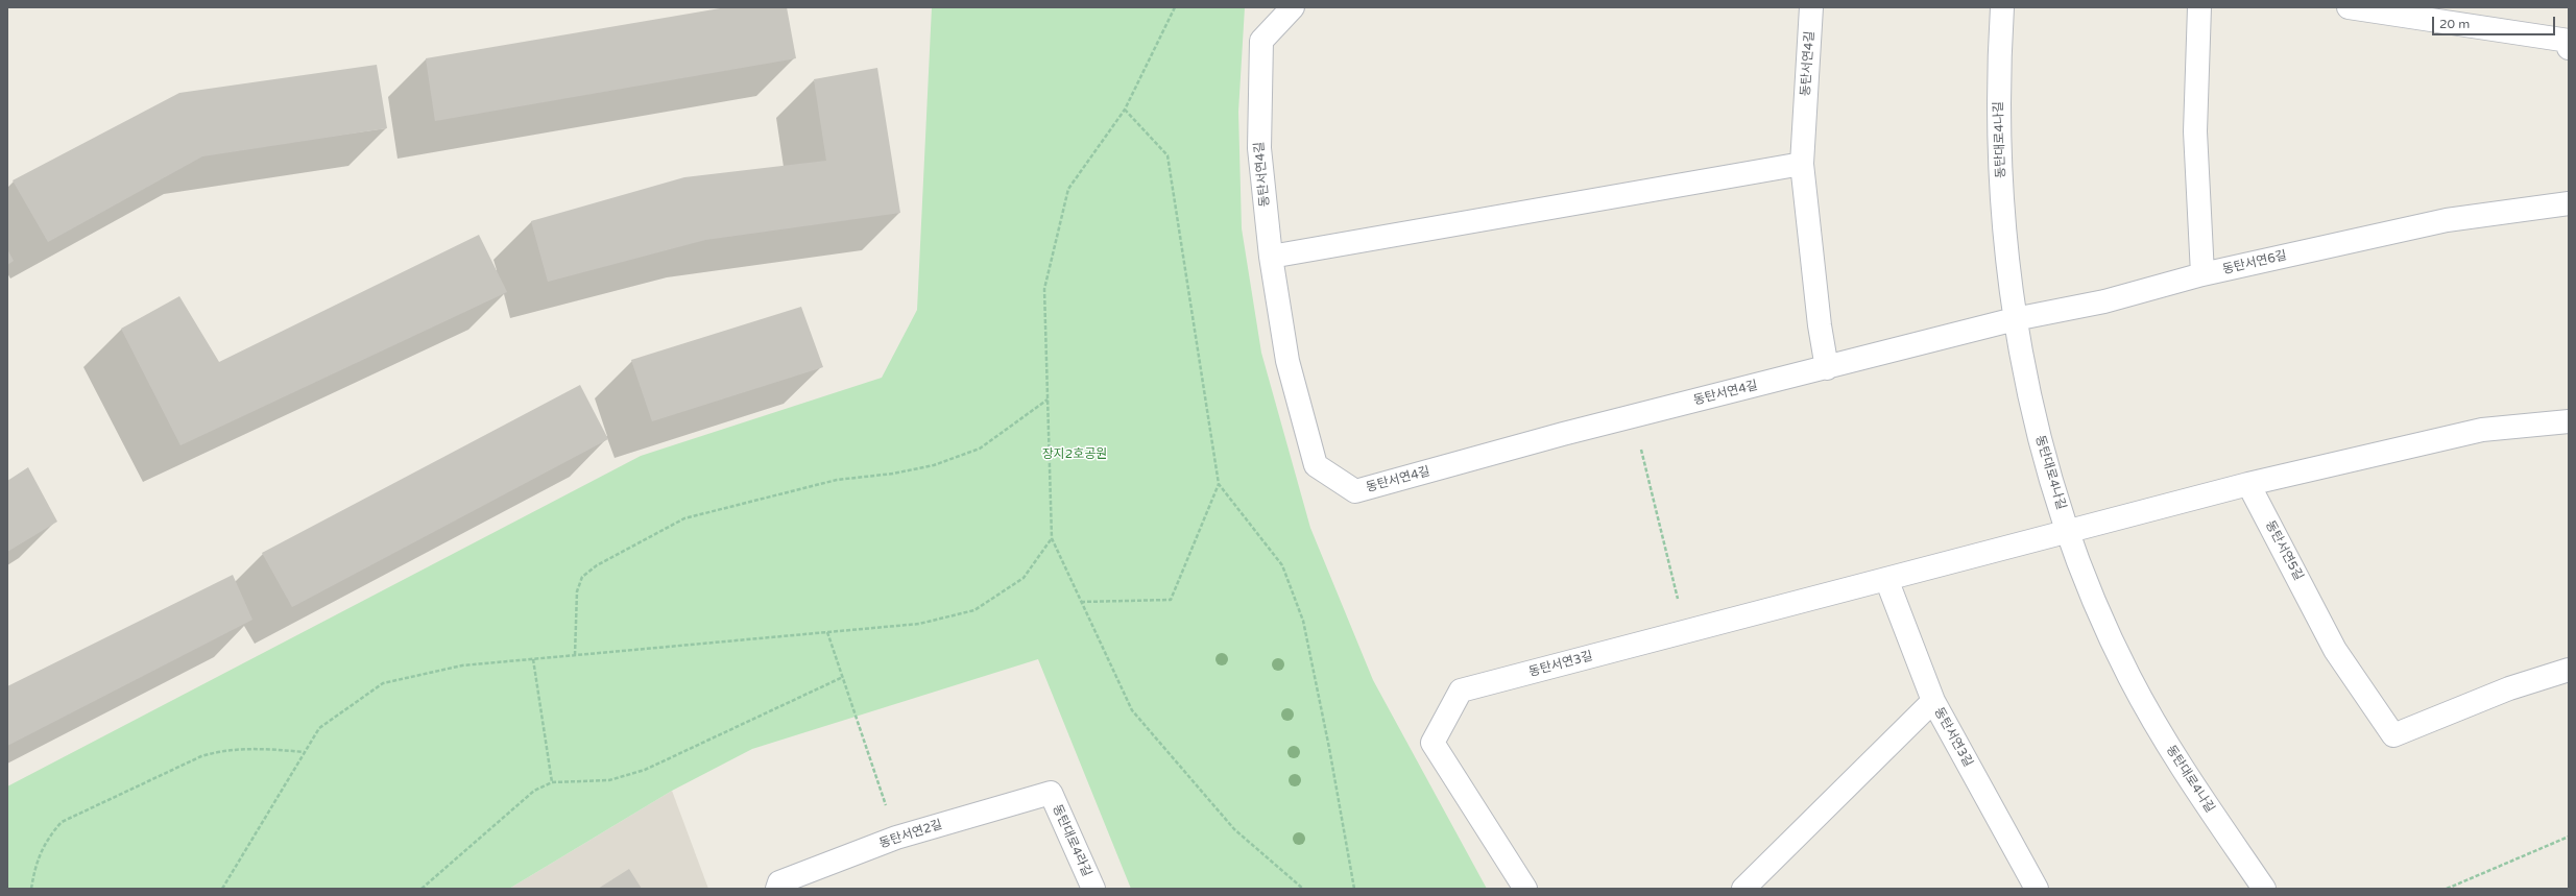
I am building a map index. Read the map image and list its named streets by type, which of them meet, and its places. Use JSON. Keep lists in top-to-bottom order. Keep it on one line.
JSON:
{"streets":{"street":["동탄서연4길","동탄대로4나길","동탄서연6길","동탄서연5길","동탄서연3길","동탄서연2길","동탄대로4라길"]},"crossings":[["동탄서연4길","동탄대로4나길"],["동탄서연4길","동탄서연6길"],["동탄대로4나길","동탄서연6길"],["동탄대로4나길","동탄서연3길"],["동탄서연5길","동탄서연3길"],["동탄서연2길","동탄대로4라길"]],"parks":["장지2호공원"],"scale_bar":"20 m"}
